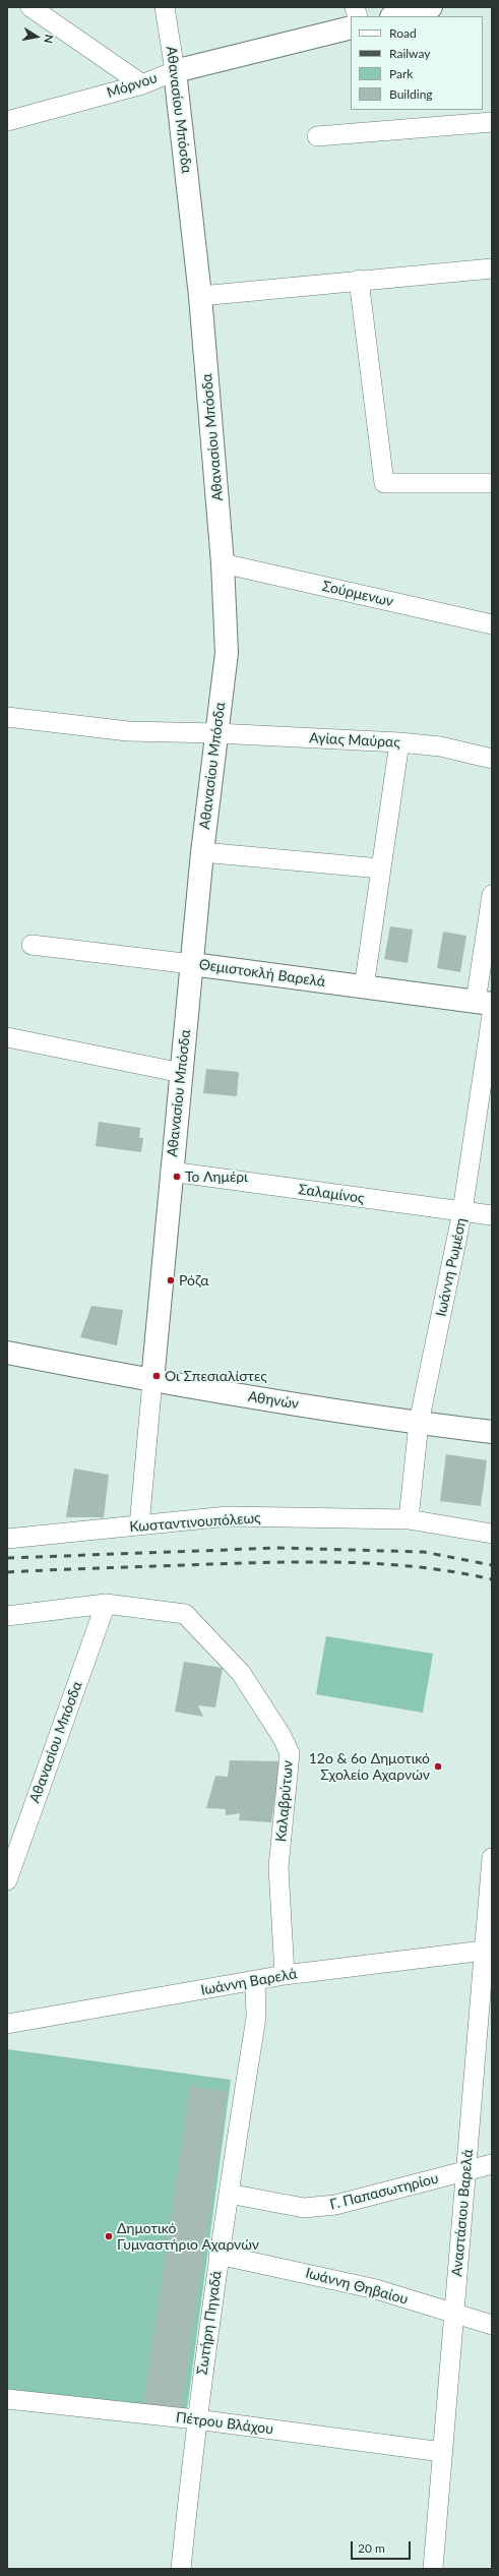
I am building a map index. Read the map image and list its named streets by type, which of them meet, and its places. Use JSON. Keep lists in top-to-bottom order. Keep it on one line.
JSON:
{"streets":{"street":["Μόρνου","Αθανασίου Μπόσδα","Σούρμενων","Αγίας Μαύρας","Θεμιστοκλή Βαρελά","Σαλαμίνος","Ιωάννη Ρωμέση","Αθηνών","Κωσταντινουπόλεως","Καλαβρύτων","Ιωάννη Βαρελά","Γ. Παπασωτηρίου","Αναστάσιου Βαρελά","Ιωάννη Θηβαίου","Σωτήρη Πηγαδά","Πέτρου Βλάχου"]},"crossings":[["Μόρνου","Αθανασίου Μπόσδα"],["Αθανασίου Μπόσδα","Σούρμενων"],["Αθανασίου Μπόσδα","Αγίας Μαύρας"],["Αθανασίου Μπόσδα","Θεμιστοκλή Βαρελά"],["Αθανασίου Μπόσδα","Σαλαμίνος"],["Αθανασίου Μπόσδα","Αθηνών"],["Αθανασίου Μπόσδα","Κωσταντινουπόλεως"],["Αθανασίου Μπόσδα","Καλαβρύτων"],["Θεμιστοκλή Βαρελά","Ιωάννη Ρωμέση"],["Σαλαμίνος","Ιωάννη Ρωμέση"],["Ιωάννη Ρωμέση","Αθηνών"],["Ιωάννη Ρωμέση","Κωσταντινουπόλεως"],["Καλαβρύτων","Ιωάννη Βαρελά"],["Ιωάννη Βαρελά","Αναστάσιου Βαρελά"],["Ιωάννη Βαρελά","Σωτήρη Πηγαδά"],["Γ. Παπασωτηρίου","Αναστάσιου Βαρελά"],["Γ. Παπασωτηρίου","Σωτήρη Πηγαδά"],["Αναστάσιου Βαρελά","Ιωάννη Θηβαίου"],["Αναστάσιου Βαρελά","Πέτρου Βλάχου"],["Ιωάννη Θηβαίου","Σωτήρη Πηγαδά"],["Σωτήρη Πηγαδά","Πέτρου Βλάχου"]],"places":["Το Λημέρι","Ρόζα","Οι Σπεσιαλίστες","12ο & 6ο Δημοτικό Σχολείο Αχαρνών","Δημοτικό Γυμναστήριο Αχαρνών"],"legend":["Road","Railway","Park","Building"],"scale_bar":"20 m","north":"right"}
